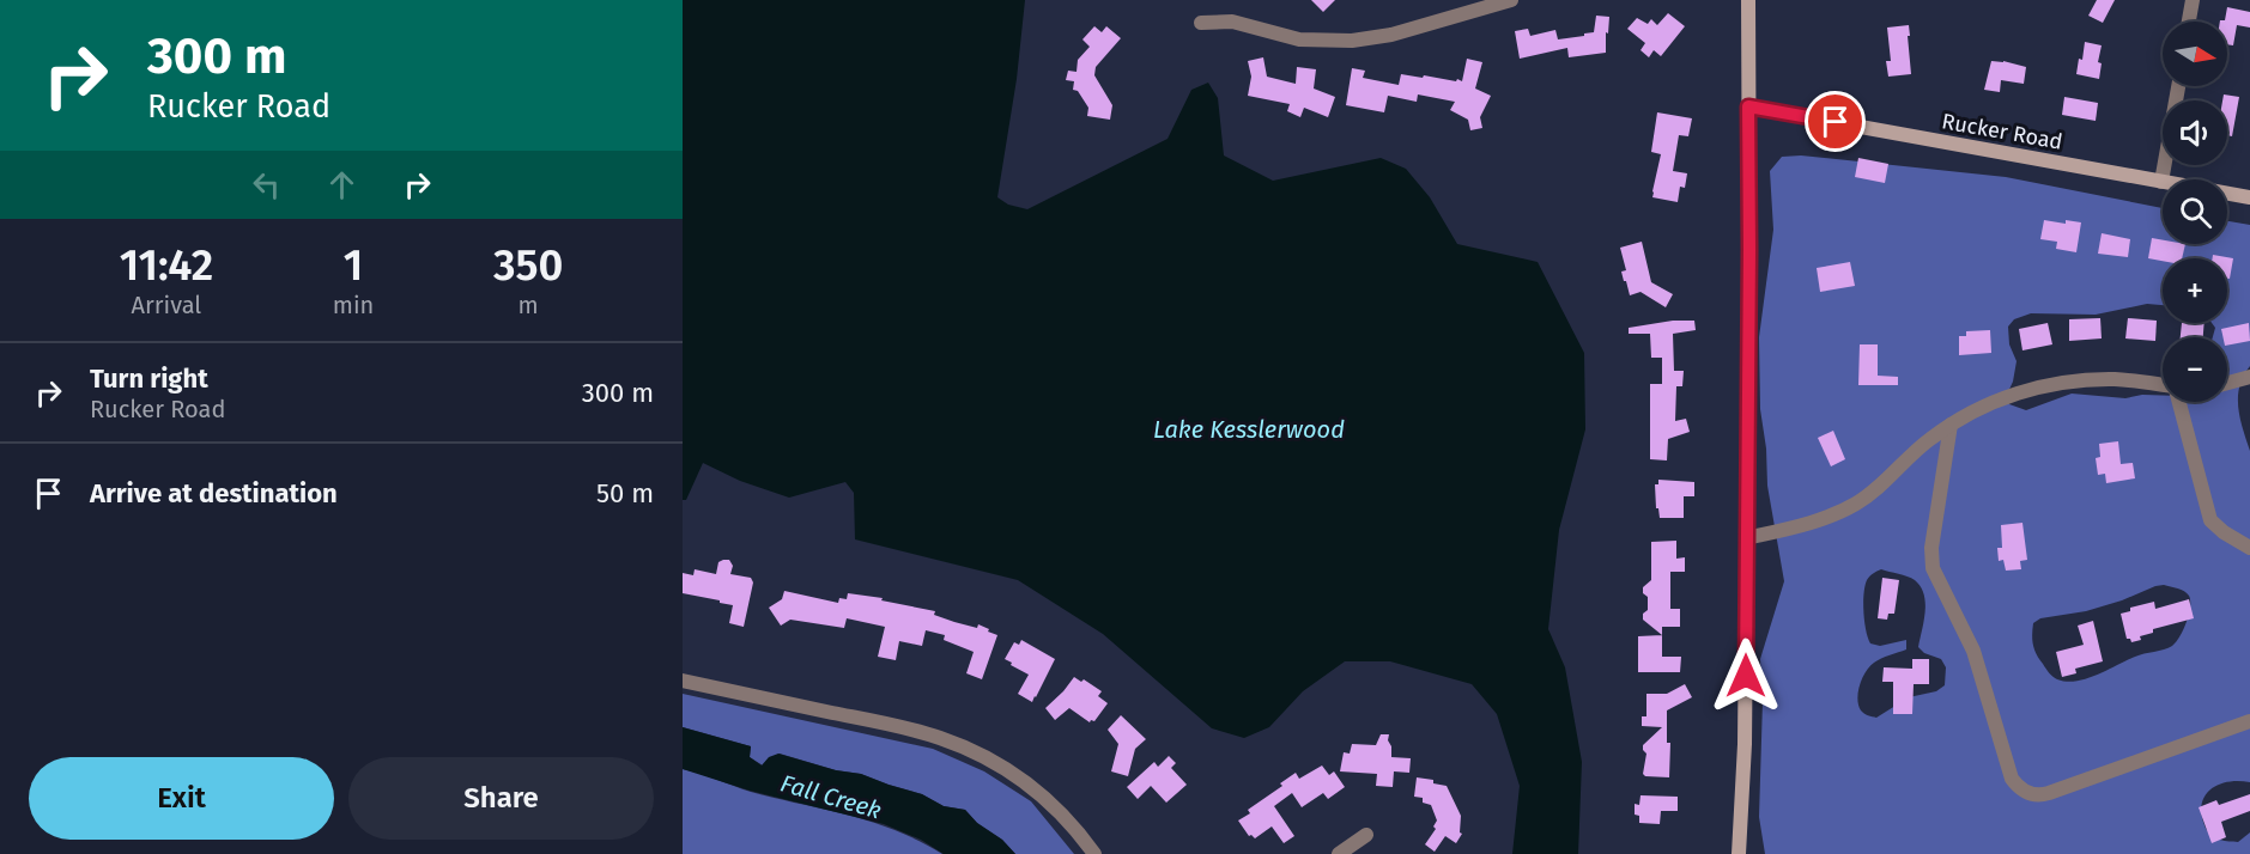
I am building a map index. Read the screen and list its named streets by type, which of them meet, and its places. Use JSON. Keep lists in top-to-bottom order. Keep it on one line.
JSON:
{"streets":{"main road":["Rucker Road"]},"water":["Lake Kesslerwood","Fall Creek"],"north":"right","page":{"turn":["300 m","Rucker Road"],"map_buttons":["+","−"],"eta":["11:42","Arrival","1","min","350","m"],"list":[{"name":"Turn right","note":"Rucker Road","value":"300 m"},{"name":"Arrive at destination","value":"50 m"}],"buttons":["Exit","Share"]}}
